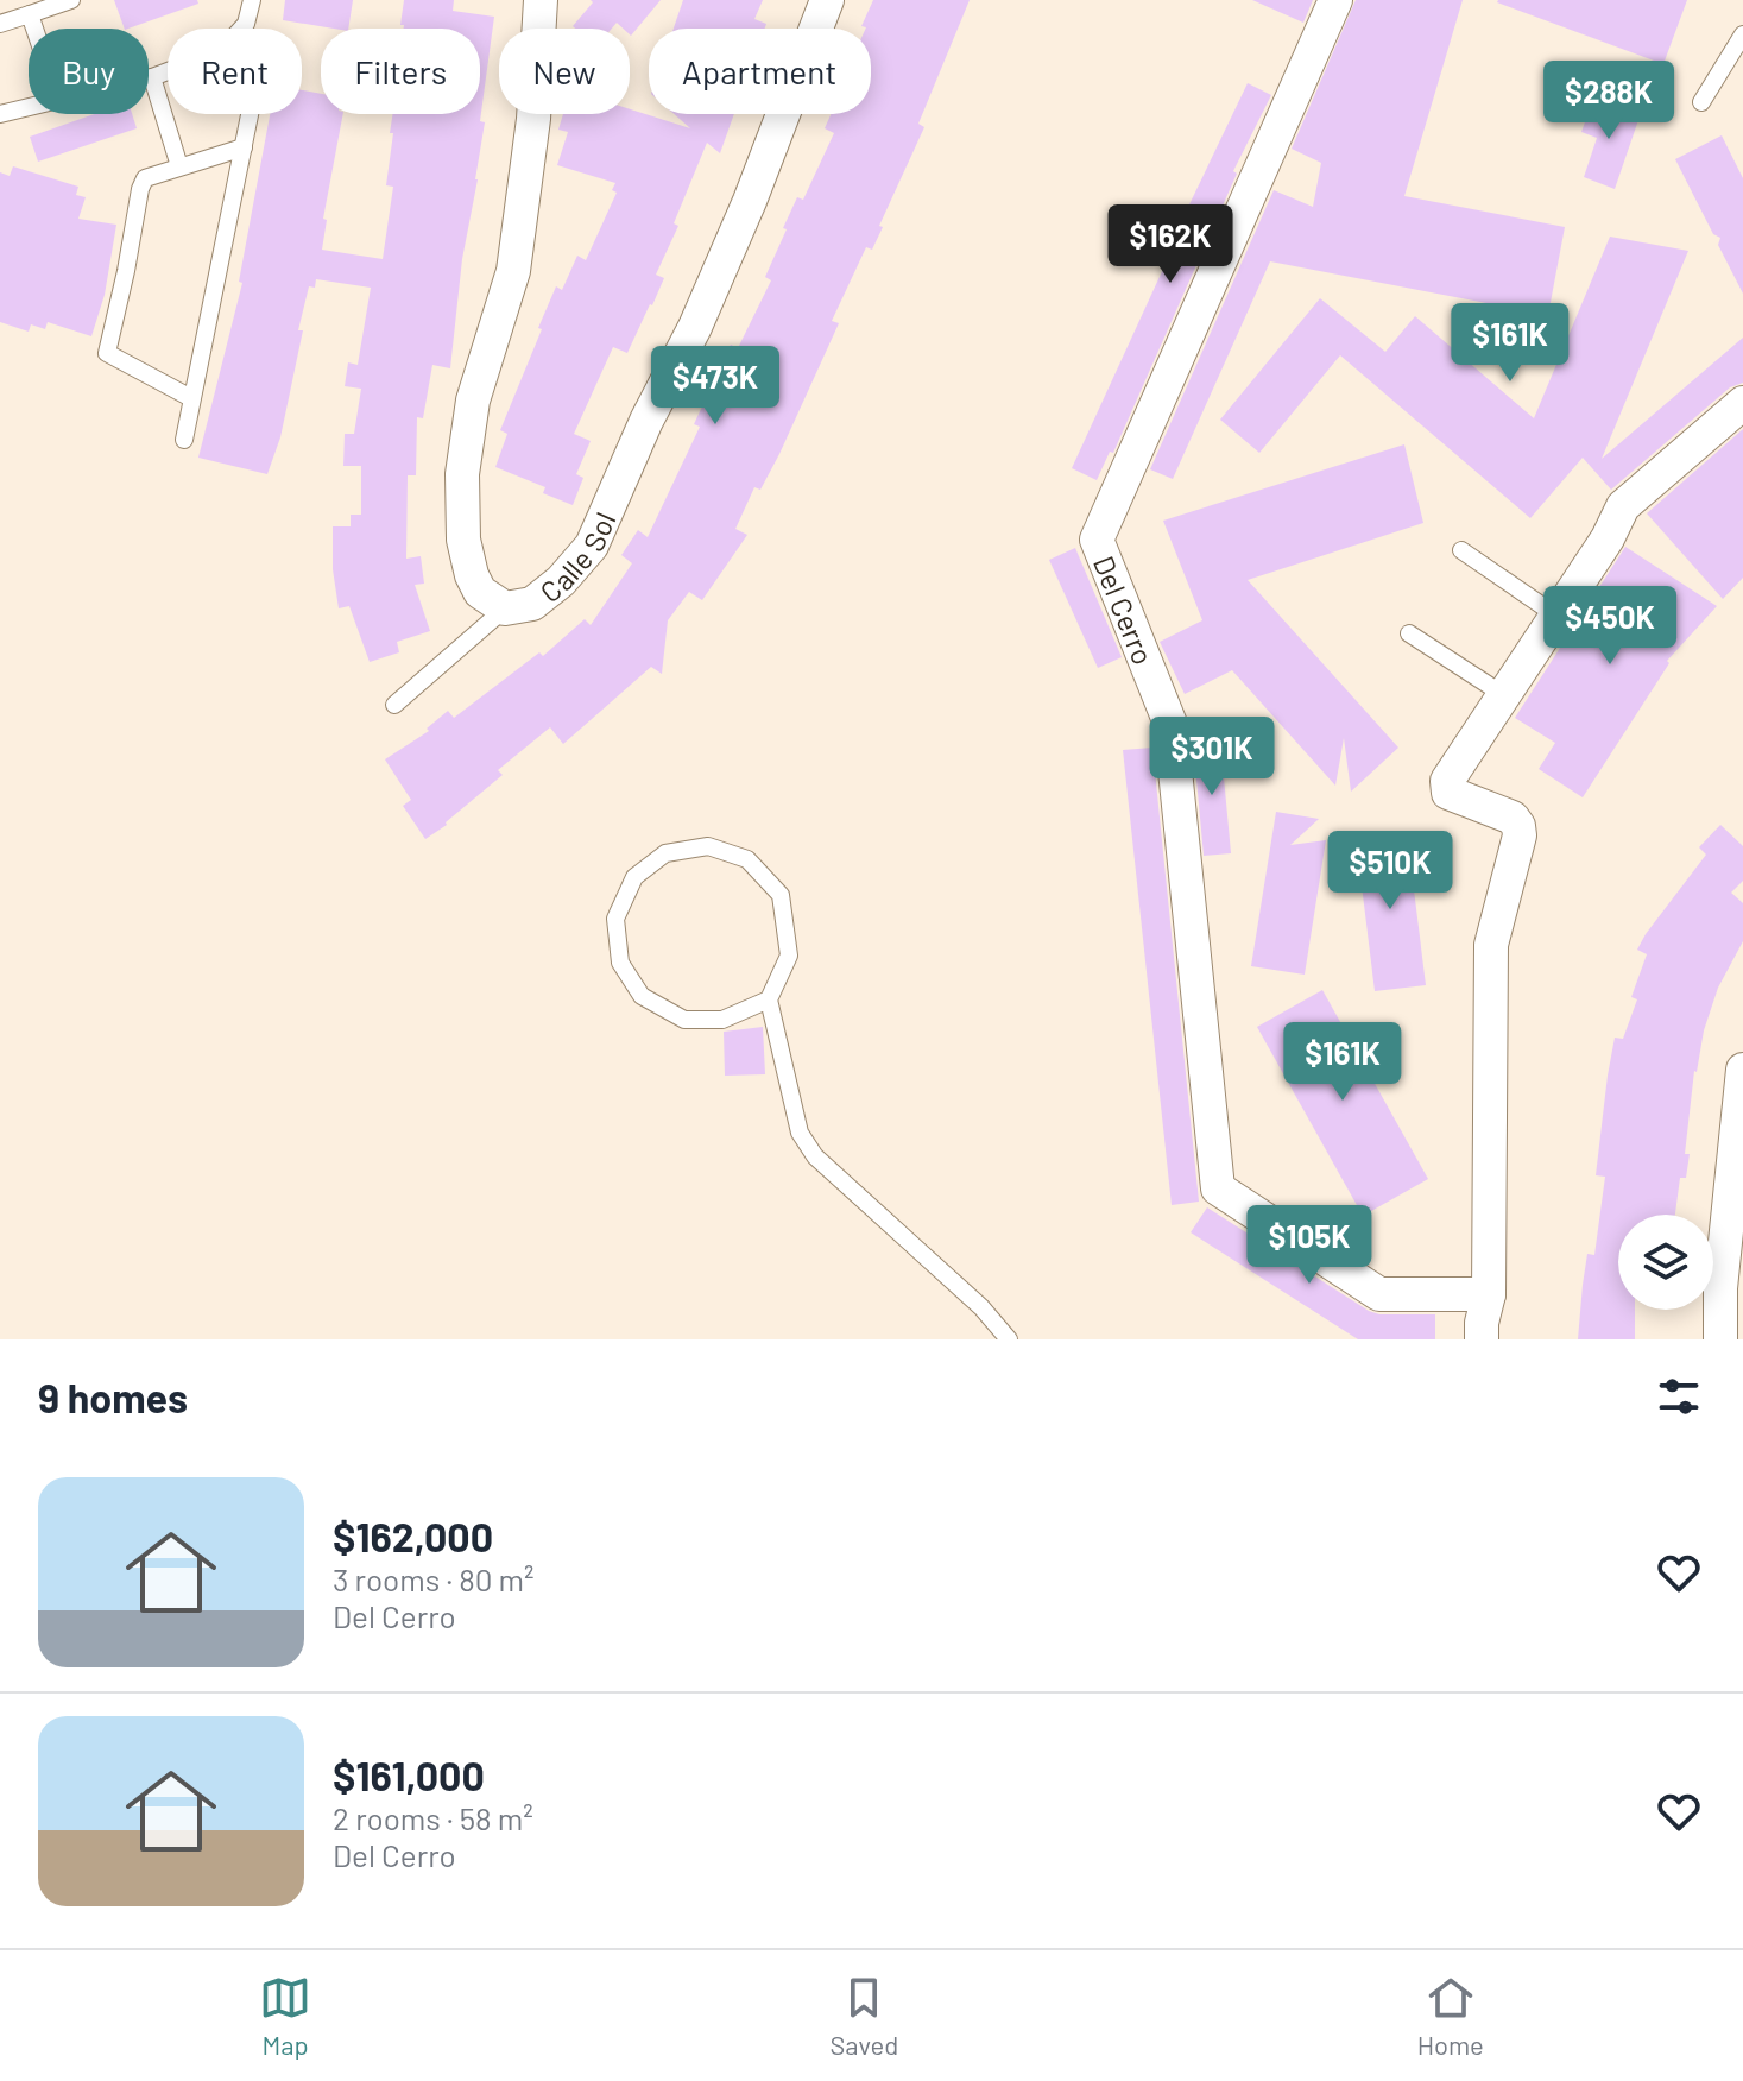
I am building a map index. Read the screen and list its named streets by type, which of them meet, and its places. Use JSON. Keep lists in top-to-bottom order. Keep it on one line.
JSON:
{"streets":{"street":["Calle Sol","Del Cerro"]},"page":{"chip":["Buy","Rent","Filters","New","Apartment"],"price":["$288K","$162K","$161K","$473K","$450K","$301K","$510K","$161K","$105K"],"heading":"9 homes","list":[{"name":"$162,000","note":"3 rooms · 80 m² · Del Cerro"},{"name":"$161,000","note":"2 rooms · 58 m² · Del Cerro"}],"tabs":["Map","Saved","Home"]}}
